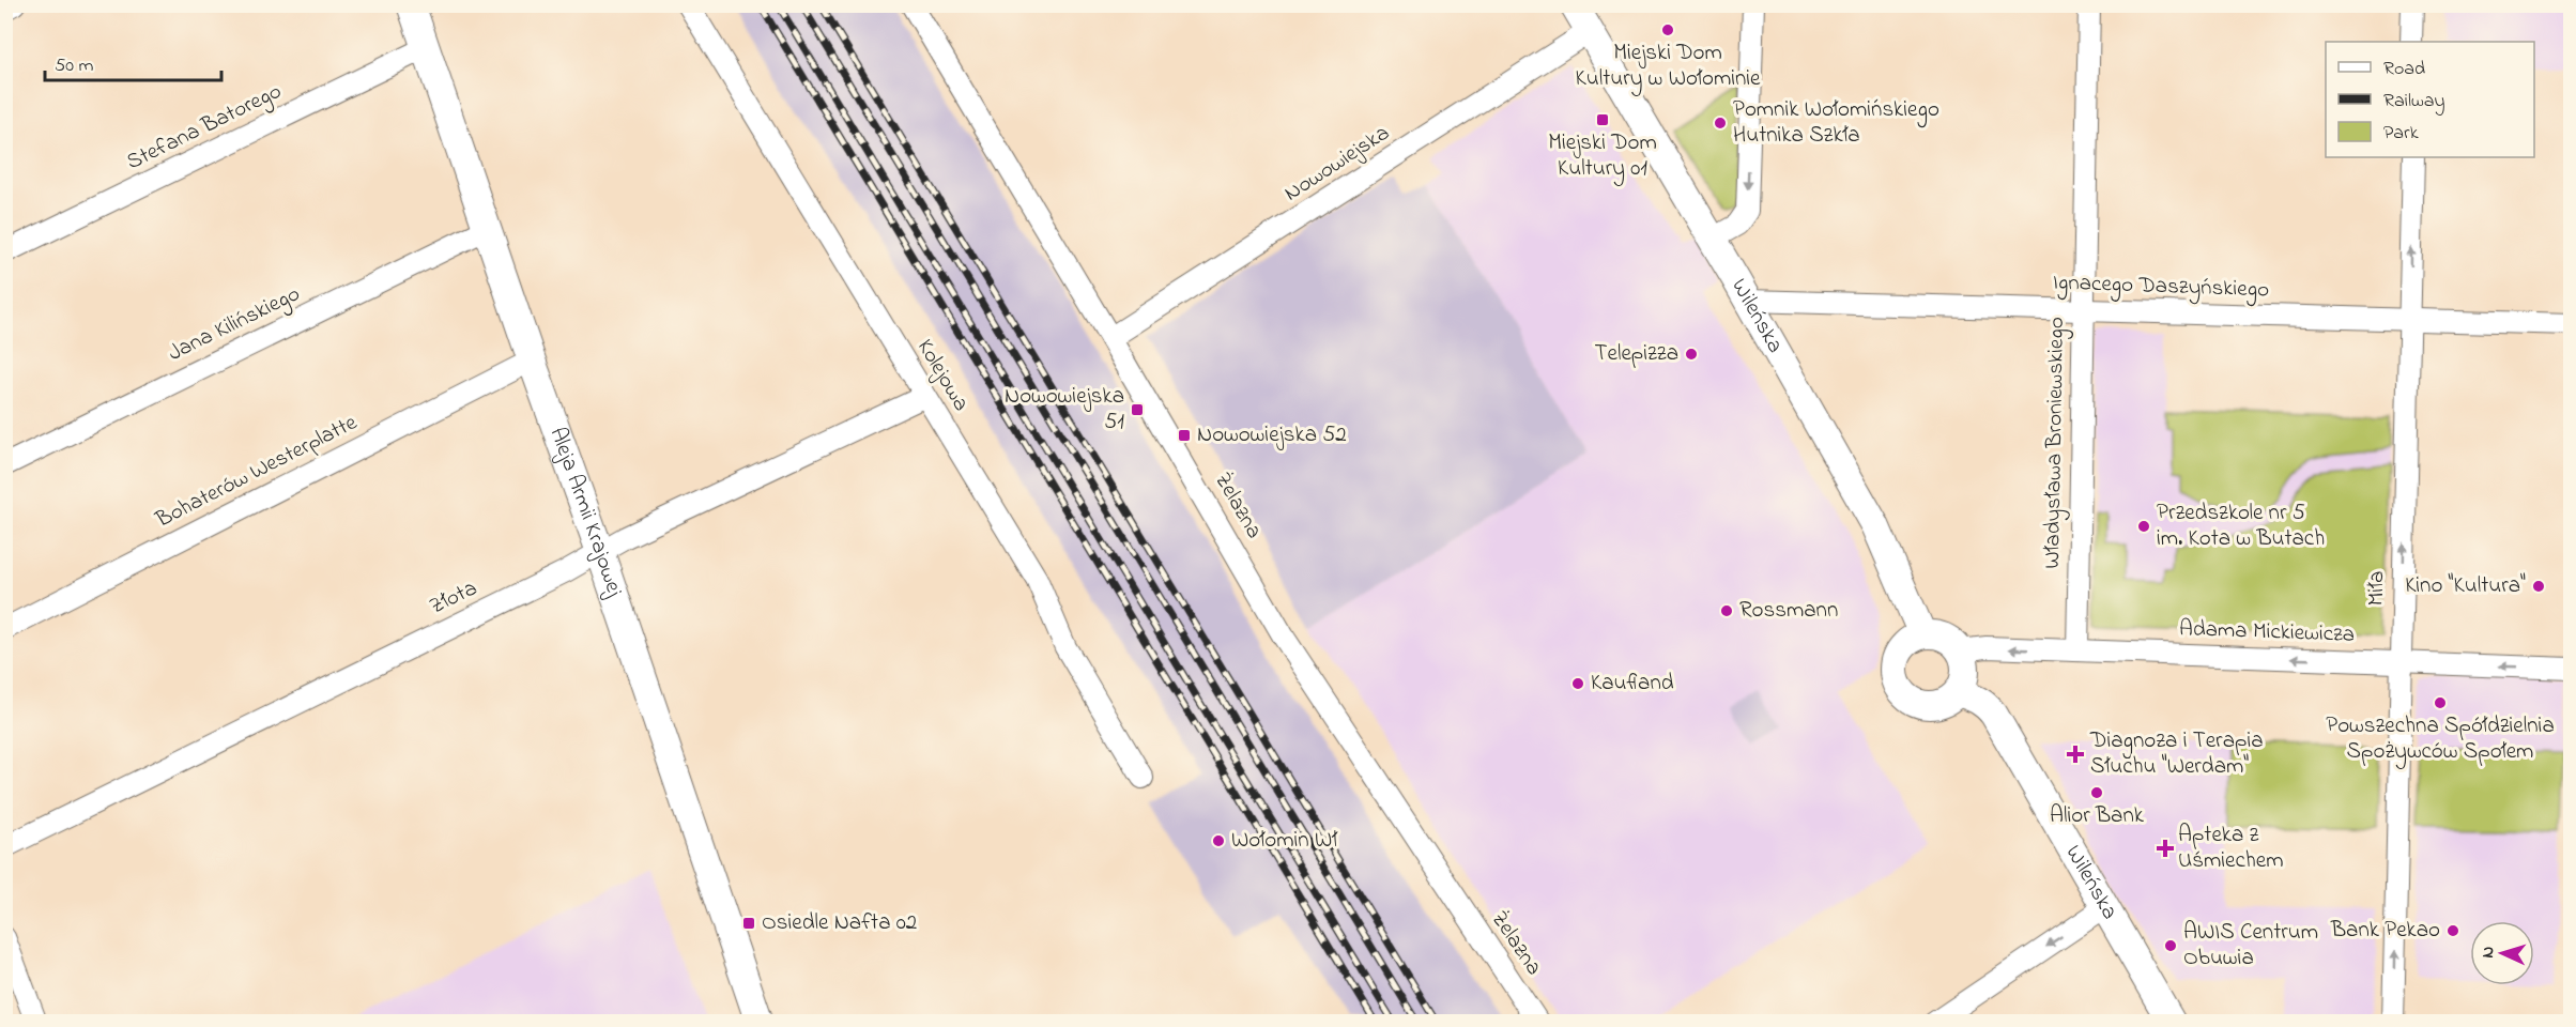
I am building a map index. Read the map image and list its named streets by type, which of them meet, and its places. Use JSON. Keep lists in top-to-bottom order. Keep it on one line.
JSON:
{"streets":{"street":["Stefana Batorego","Nowowiejska","Ignacego Daszyńskiego","Wileńska","Jana Kilińskiego","Kolejowa","Władysława Broniewskiego","Bohaterów Westerplatte","Żelazna","Aleja Armii Krajowej","Miła","Złota","Adama Mickiewicza"]},"crossings":[["Stefana Batorego","Aleja Armii Krajowej"],["Nowowiejska","Wileńska"],["Nowowiejska","Żelazna"],["Ignacego Daszyńskiego","Wileńska"],["Ignacego Daszyńskiego","Władysława Broniewskiego"],["Ignacego Daszyńskiego","Miła"],["Wileńska","Adama Mickiewicza"],["Jana Kilińskiego","Aleja Armii Krajowej"],["Kolejowa","Złota"],["Władysława Broniewskiego","Adama Mickiewicza"],["Bohaterów Westerplatte","Aleja Armii Krajowej"],["Aleja Armii Krajowej","Złota"],["Miła","Adama Mickiewicza"]],"one_way":["Miła","Adama Mickiewicza"],"places":{"other":["Miejski Dom Kultury w Wołominie","Pomnik Wołomińskiego Hutnika Szkła","Telepizza","Przedszkole nr 5 im. Kota w Butach","Kino \"Kultura\"","Rossmann","Kaufland","Powszechna Spółdzielnia Spożywców Społem","Alior Bank","Wołomin Wł","Bank Pekao","AWIS Centrum Obuwia"],"transit":["Miejski Dom Kultury 01","Nowowiejska 51","Nowowiejska 52","Osiedle Nafta 02"],"health":["Diagnoza i Terapia Słuchu \"Werdam\"","Apteka z Uśmiechem"]},"legend":["Road","Railway","Park"],"scale_bar":"50 m","north":"left"}
